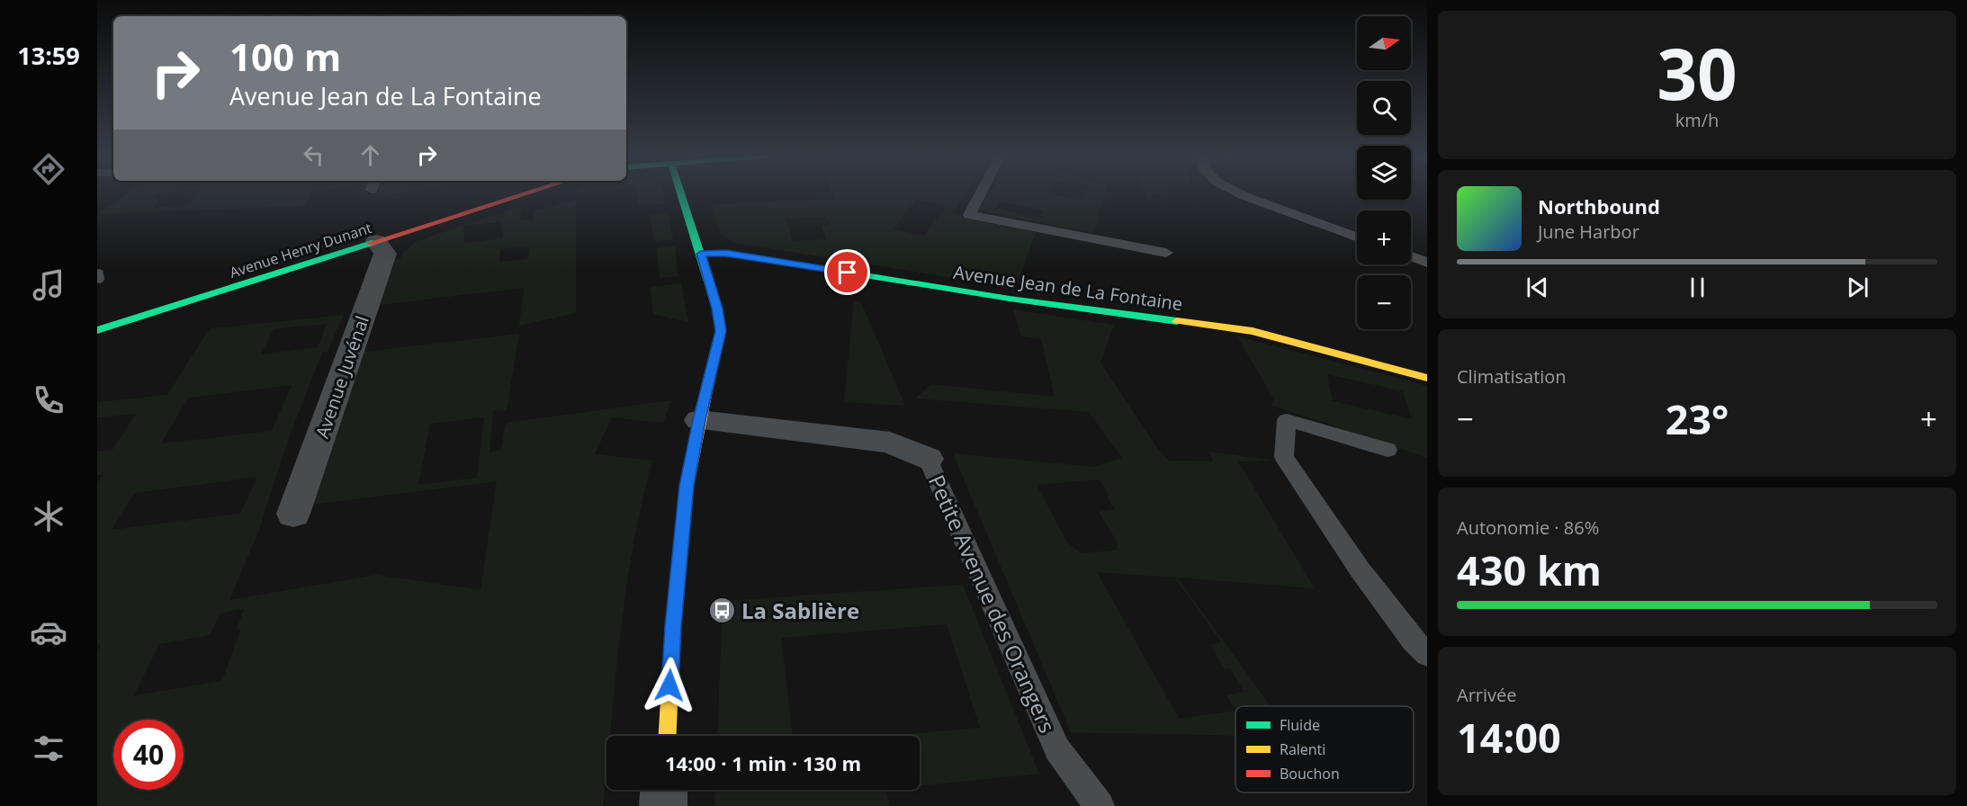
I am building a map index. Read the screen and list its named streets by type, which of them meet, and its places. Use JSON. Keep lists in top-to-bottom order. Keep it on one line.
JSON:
{"streets":{"street":["Avenue Henry Dunant","Avenue Jean de La Fontaine","Avenue Juvénal","Petite Avenue des Orangers"]},"crossings":[["Avenue Henry Dunant","Avenue Juvénal"]],"places":{"bus stop":["La Sablière"]},"legend":["Fluide","Ralenti","Bouchon"],"north":"right","page":{"tabs":"13:59","tile":[["30","km/h"],"Climatisation",["Autonomie · 86%","430 km"],["Arrivée","14:00"]],"map_buttons":["+","−"],"turn":["100 m","Avenue Jean de La Fontaine"],"song":["Northbound","June Harbor"],"heat":["−","23°","+"],"limit":"40","trip":"14:00 · 1 min · 130 m"}}
